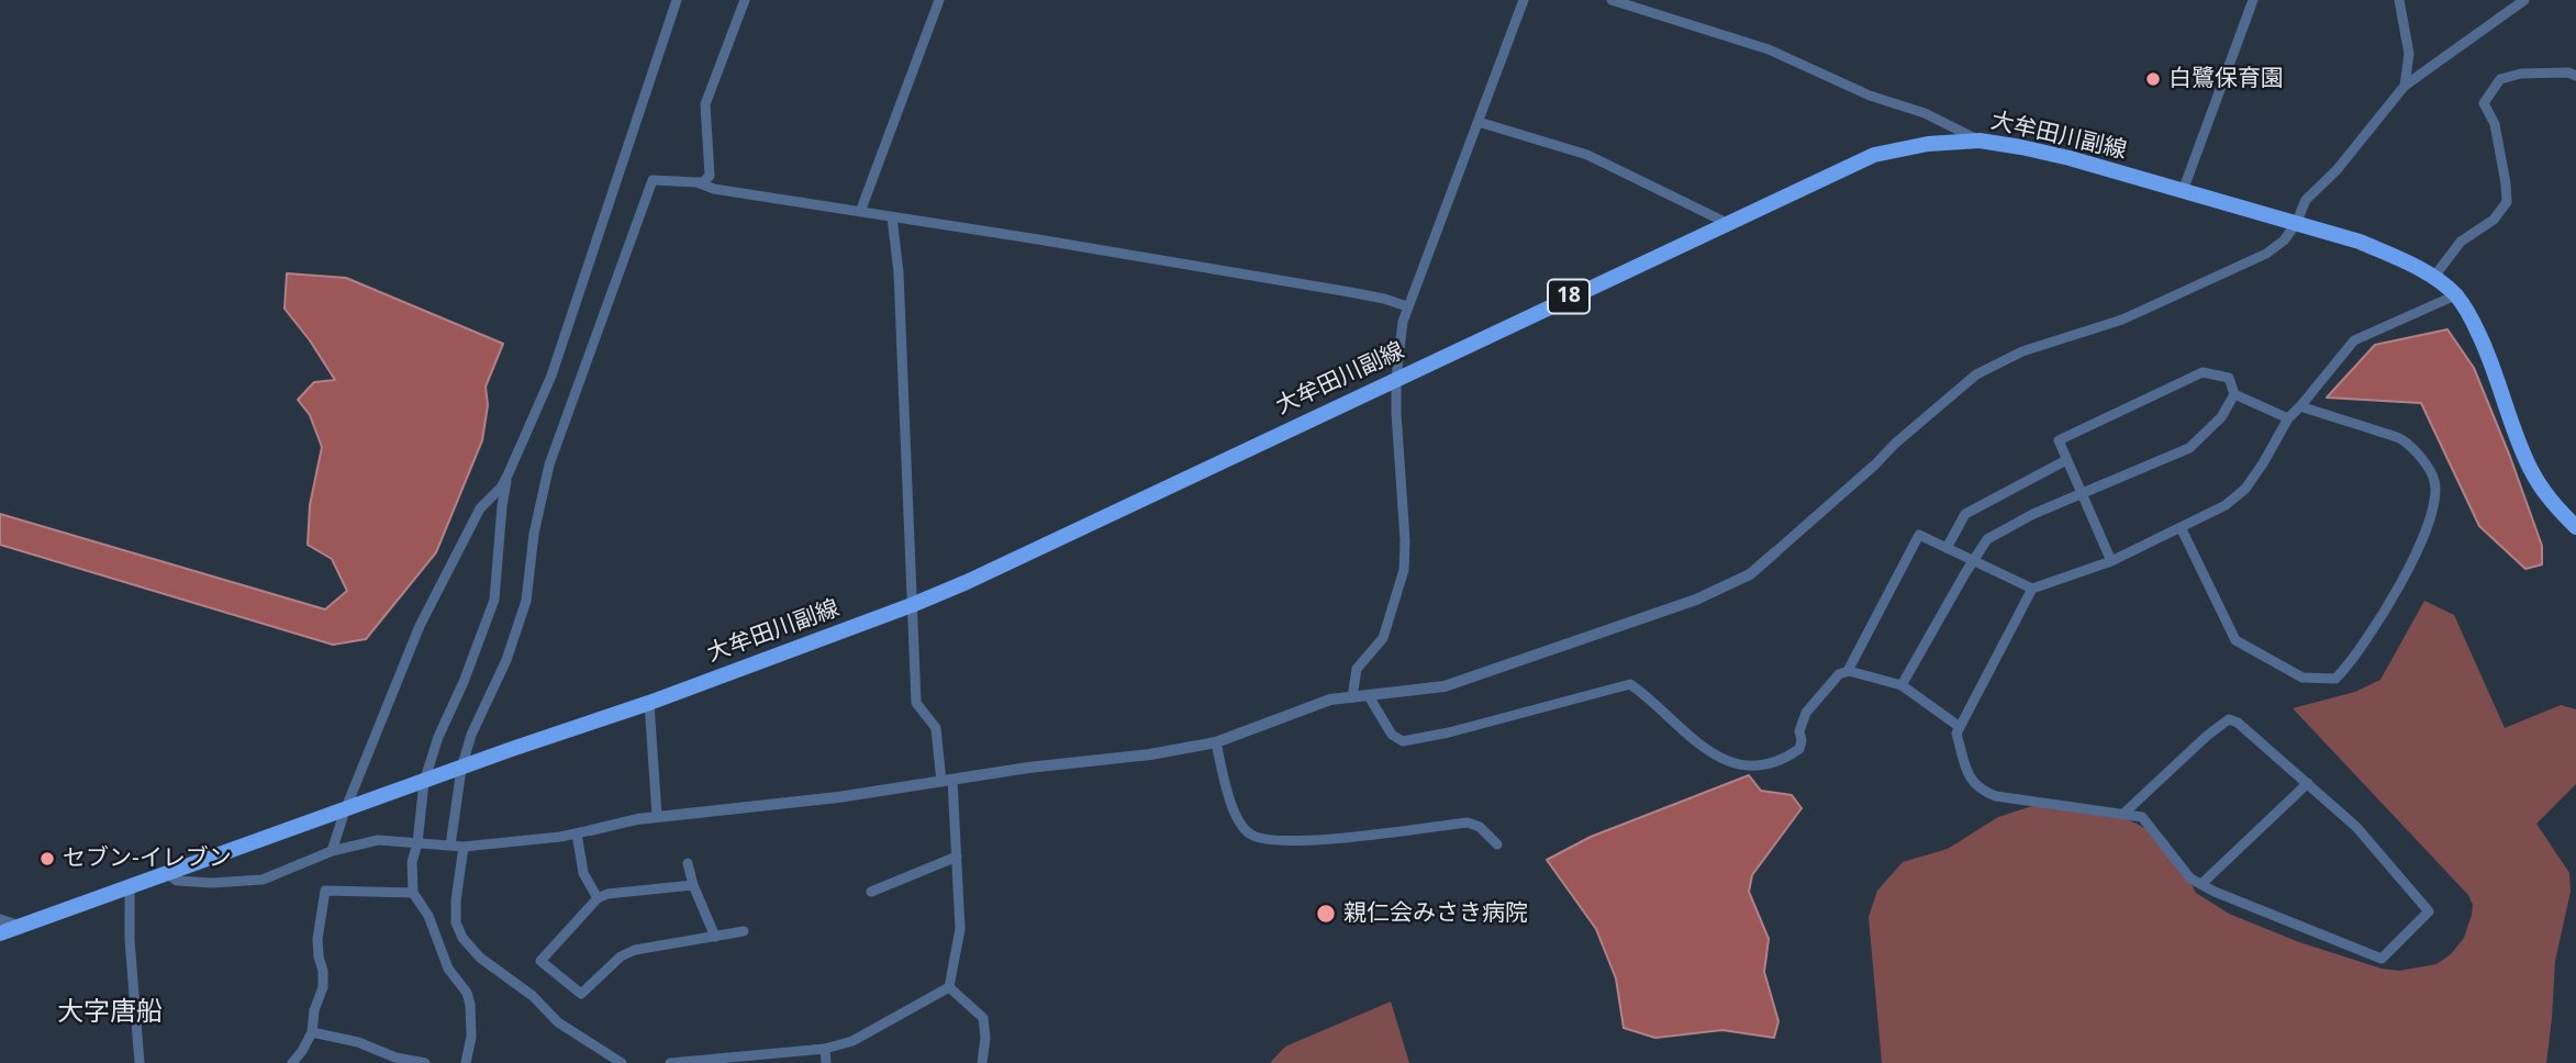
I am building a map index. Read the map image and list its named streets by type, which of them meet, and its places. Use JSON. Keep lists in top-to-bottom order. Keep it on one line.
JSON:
{"streets":{"main road":["大牟田川副線","18"]},"districts":["大字唐船"],"places":["白鷺保育園","セブン-イレブン","親仁会みさき病院"]}
